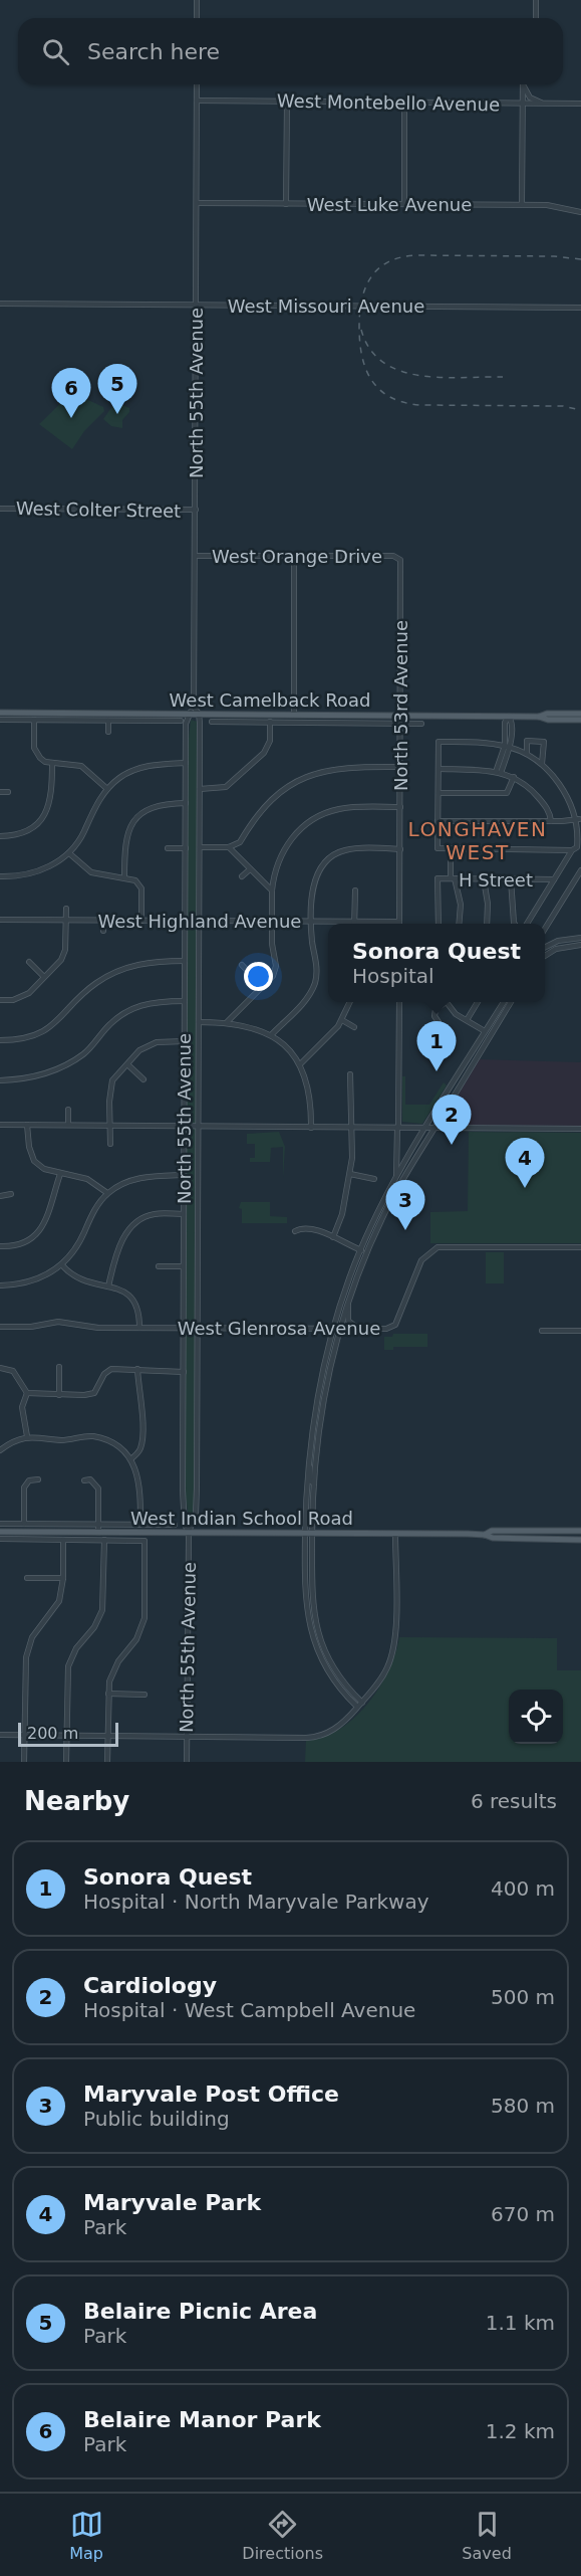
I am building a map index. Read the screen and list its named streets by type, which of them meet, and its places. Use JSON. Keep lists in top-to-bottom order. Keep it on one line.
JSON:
{"streets":{"main road":["West Camelback Road","West Indian School Road"],"street":["West Montebello Avenue","West Luke Avenue","West Missouri Avenue","North 55th Avenue","West Colter Street","West Orange Drive","North 53rd Avenue","H Street","West Highland Avenue","West Glenrosa Avenue"]},"crossings":[["West Montebello Avenue","North 55th Avenue"],["West Luke Avenue","North 55th Avenue"],["West Missouri Avenue","North 55th Avenue"],["North 55th Avenue","West Colter Street"],["North 55th Avenue","West Orange Drive"],["North 55th Avenue","West Camelback Road"],["North 55th Avenue","West Highland Avenue"],["North 55th Avenue","West Glenrosa Avenue"],["North 55th Avenue","West Indian School Road"],["West Orange Drive","North 53rd Avenue"],["West Camelback Road","North 53rd Avenue"],["North 53rd Avenue","West Highland Avenue"]],"districts":["LONGHAVEN WEST"],"scale_bar":"200 m","page":{"search":"Search here","pins":["5","6","1","2","4","3"],"popup":["Sonora Quest","Hospital"],"scale":"200 m","heading":["Nearby","6 results"],"list":[{"mark":"1","name":"Sonora Quest","note":"Hospital · North Maryvale Parkway","value":"400 m"},{"mark":"2","name":"Cardiology","note":"Hospital · West Campbell Avenue","value":"500 m"},{"mark":"3","name":"Maryvale Post Office","note":"Public building","value":"580 m"},{"mark":"4","name":"Maryvale Park","note":"Park","value":"670 m"},{"mark":"5","name":"Belaire Picnic Area","note":"Park","value":"1.1 km"},{"mark":"6","name":"Belaire Manor Park","note":"Park","value":"1.2 km"}],"nav":["Map","Directions","Saved"]}}
